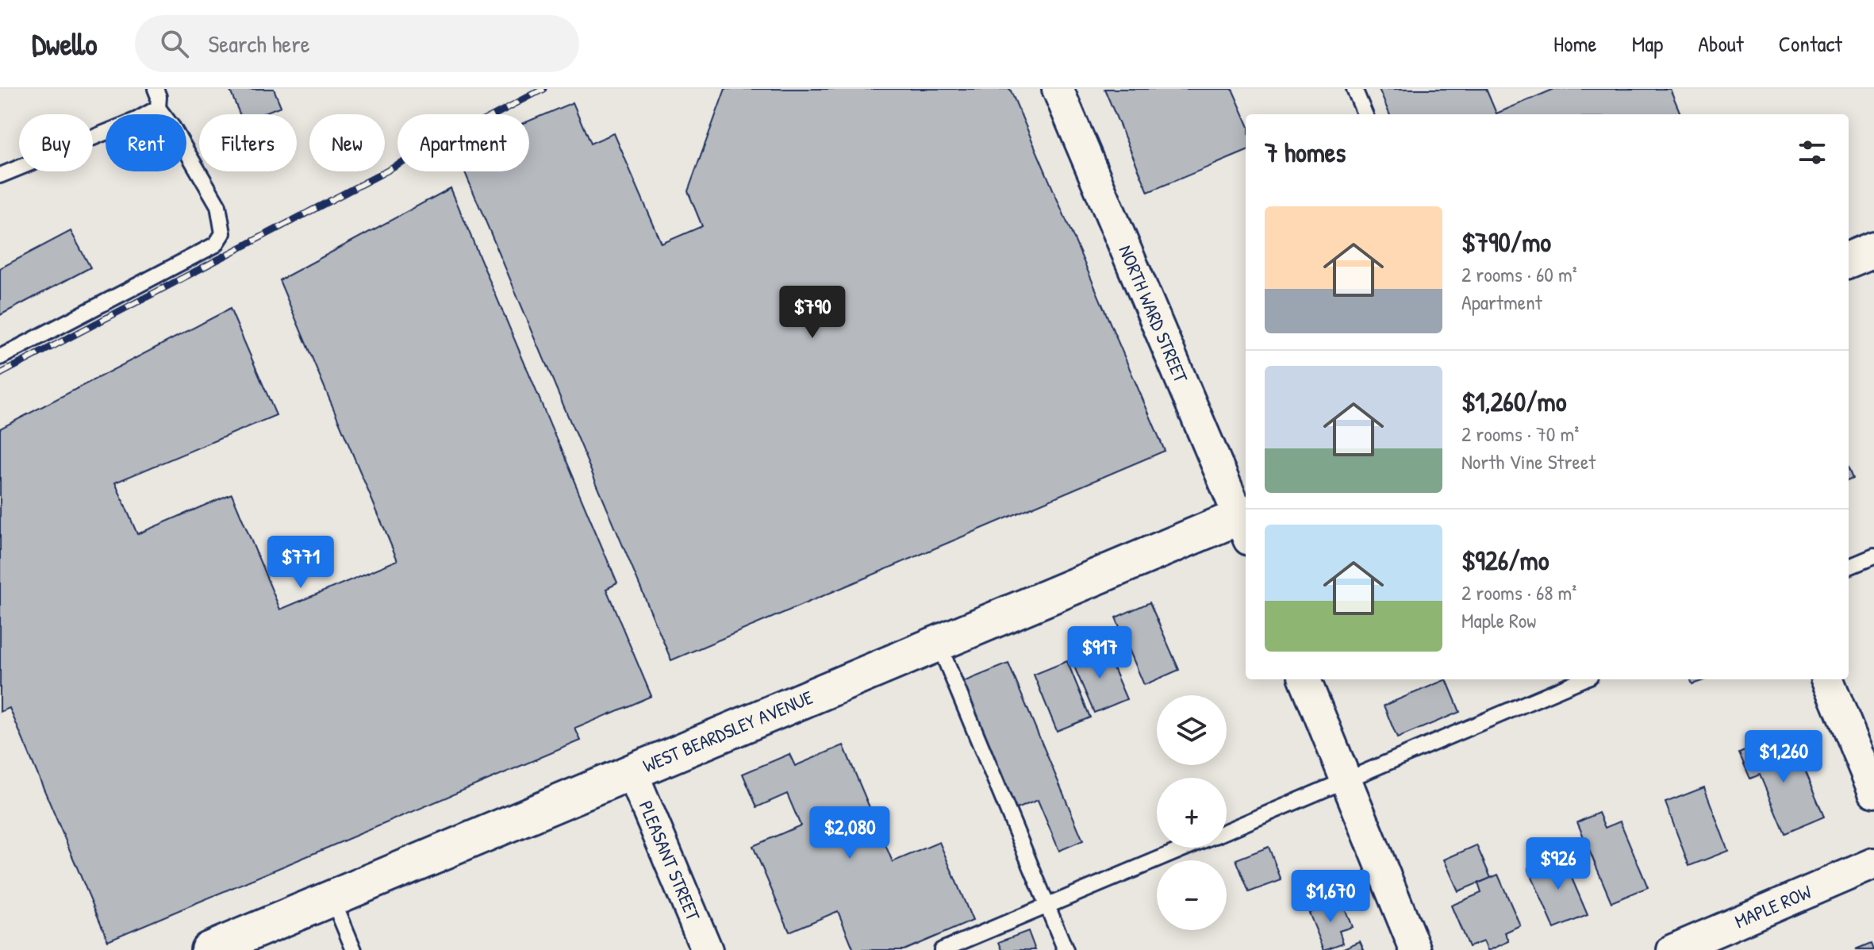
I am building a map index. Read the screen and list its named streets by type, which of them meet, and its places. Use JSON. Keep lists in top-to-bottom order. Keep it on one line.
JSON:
{"streets":{"main road":["WEST BEARDSLEY AVENUE"],"street":["NORTH WARD STREET","PLEASANT STREET","MAPLE ROW"]},"crossings":[["NORTH WARD STREET","WEST BEARDSLEY AVENUE"],["WEST BEARDSLEY AVENUE","PLEASANT STREET"]],"page":{"header":"Dwello","search":"Search here","nav":["Home","Map","About","Contact"],"chip":["Buy","Rent","Filters","New","Apartment"],"heading":"7 homes","list":[{"name":"$790/mo","note":"2 rooms · 60 m² · Apartment"},{"name":"$1,260/mo","note":"2 rooms · 70 m² · North Vine Street"},{"name":"$926/mo","note":"2 rooms · 68 m² · Maple Row"}],"price":["$790","$771","$917","$1,260","$2,080","$926","$1,670"],"map_buttons":["+","−"]}}
